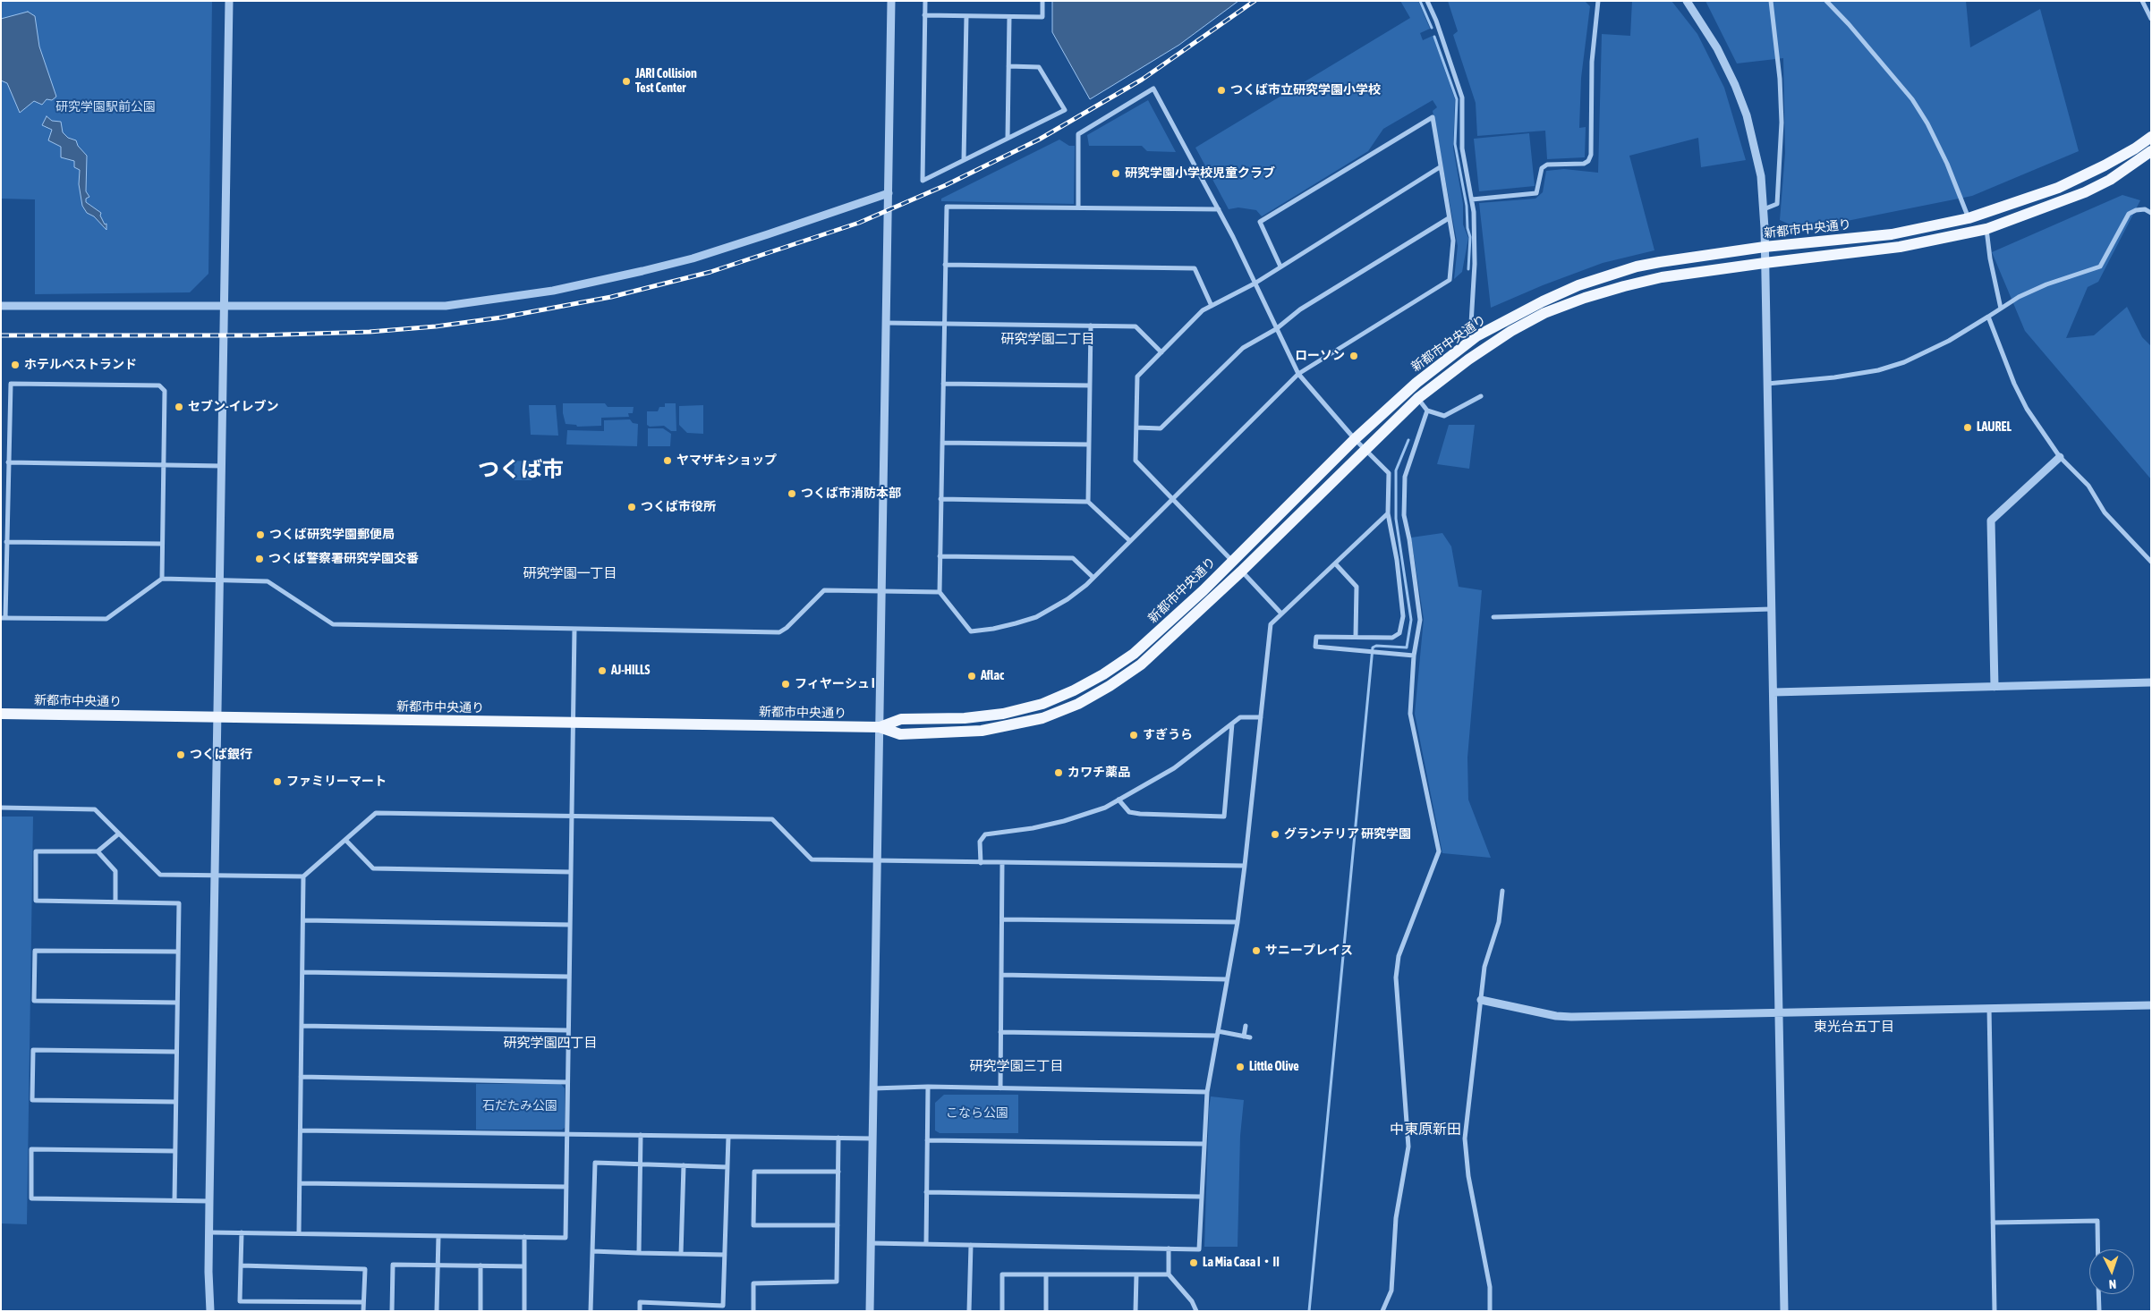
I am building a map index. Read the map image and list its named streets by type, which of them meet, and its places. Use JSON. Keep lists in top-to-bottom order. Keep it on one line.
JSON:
{"streets":{"main road":["新都市中央通り"]},"districts":["研究学園二丁目","つくば市","研究学園一丁目","東光台五丁目","研究学園四丁目","研究学園三丁目","中東原新田"],"parks":["研究学園駅前公園","石だたみ公園","こなら公園"],"places":["JARI Collision Test Center","つくば市立研究学園小学校","研究学園小学校児童クラブ","ローソン","ホテルベストランド","セブン-イレブン","LAUREL","ヤマザキショップ","つくば市消防本部","つくば市役所","つくば研究学園郵便局","つくば警察署研究学園交番","AJ-HILLS","Aflac","フィヤーシュ I","すぎうら","つくば銀行","カワチ薬品","ファミリーマート","グランテリア 研究学園","サニープレイス","Little Olive","La Mia Casa I・II"],"north":"bottom"}
